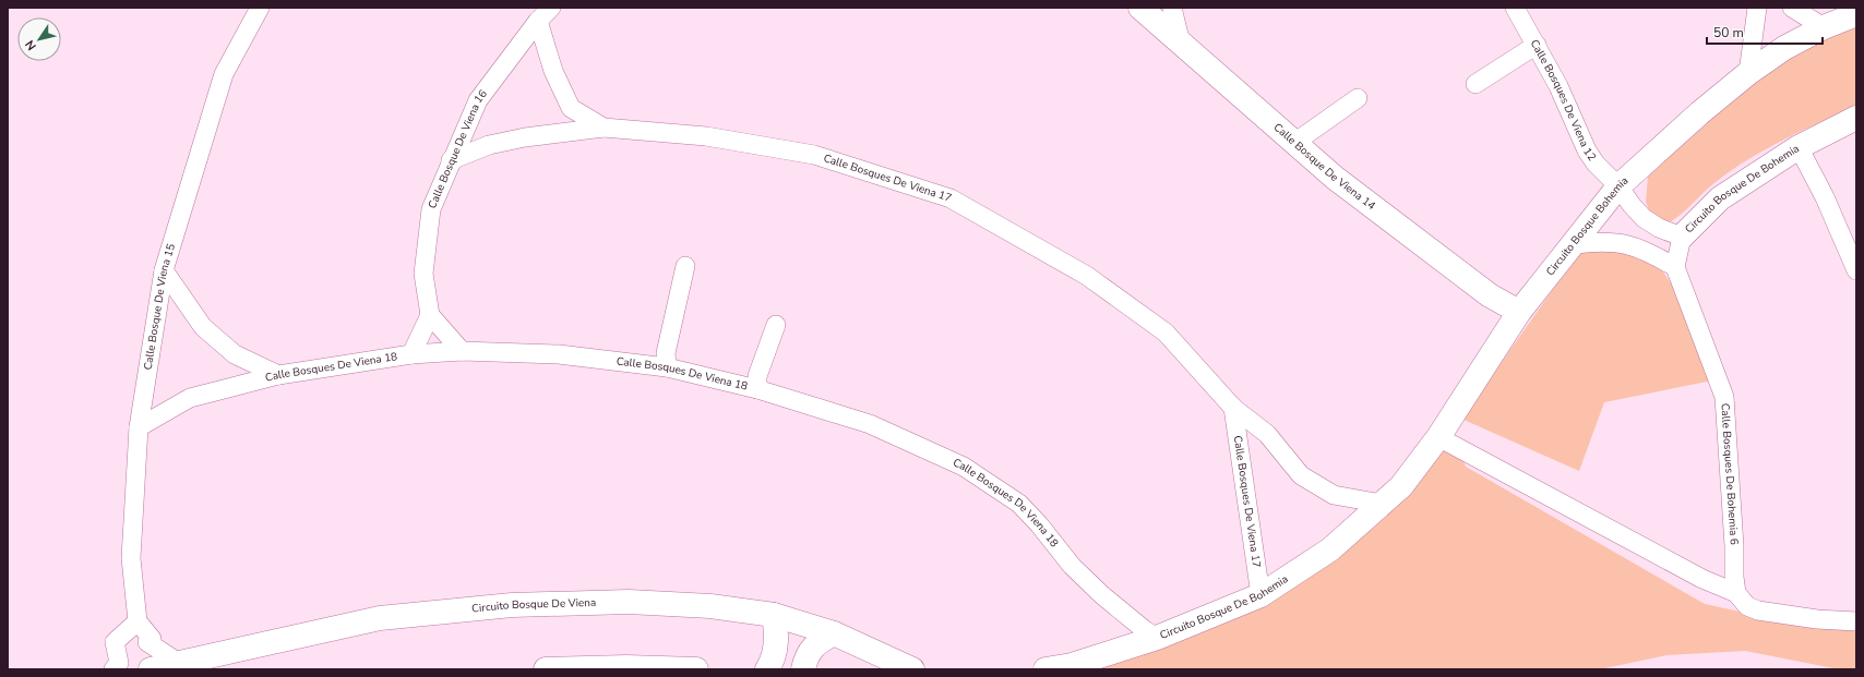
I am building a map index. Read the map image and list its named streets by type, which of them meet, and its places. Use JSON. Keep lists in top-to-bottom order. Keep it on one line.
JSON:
{"streets":{"street":["Calle Bosques De Viena 12","Calle Bosque De Viena 16","Calle Bosque De Viena 14","Calle Bosques De Viena 17","Circuito Bosque De Bohemia","Circuito Bosque Bohemia","Calle Bosque De Viena 15","Calle Bosques De Viena 18","Calle Bosques De Bohemia 6","Circuito Bosque De Viena"]},"crossings":[["Calle Bosques De Viena 12","Circuito Bosque De Bohemia"],["Calle Bosques De Viena 12","Circuito Bosque Bohemia"],["Calle Bosque De Viena 16","Calle Bosques De Viena 17"],["Calle Bosque De Viena 14","Circuito Bosque Bohemia"],["Calle Bosques De Viena 17","Circuito Bosque De Bohemia"],["Calle Bosques De Viena 17","Circuito Bosque Bohemia"],["Circuito Bosque De Bohemia","Circuito Bosque Bohemia"],["Circuito Bosque De Bohemia","Calle Bosques De Viena 18"],["Calle Bosque De Viena 15","Calle Bosques De Viena 18"]],"scale_bar":"50 m","north":"bottom left"}
